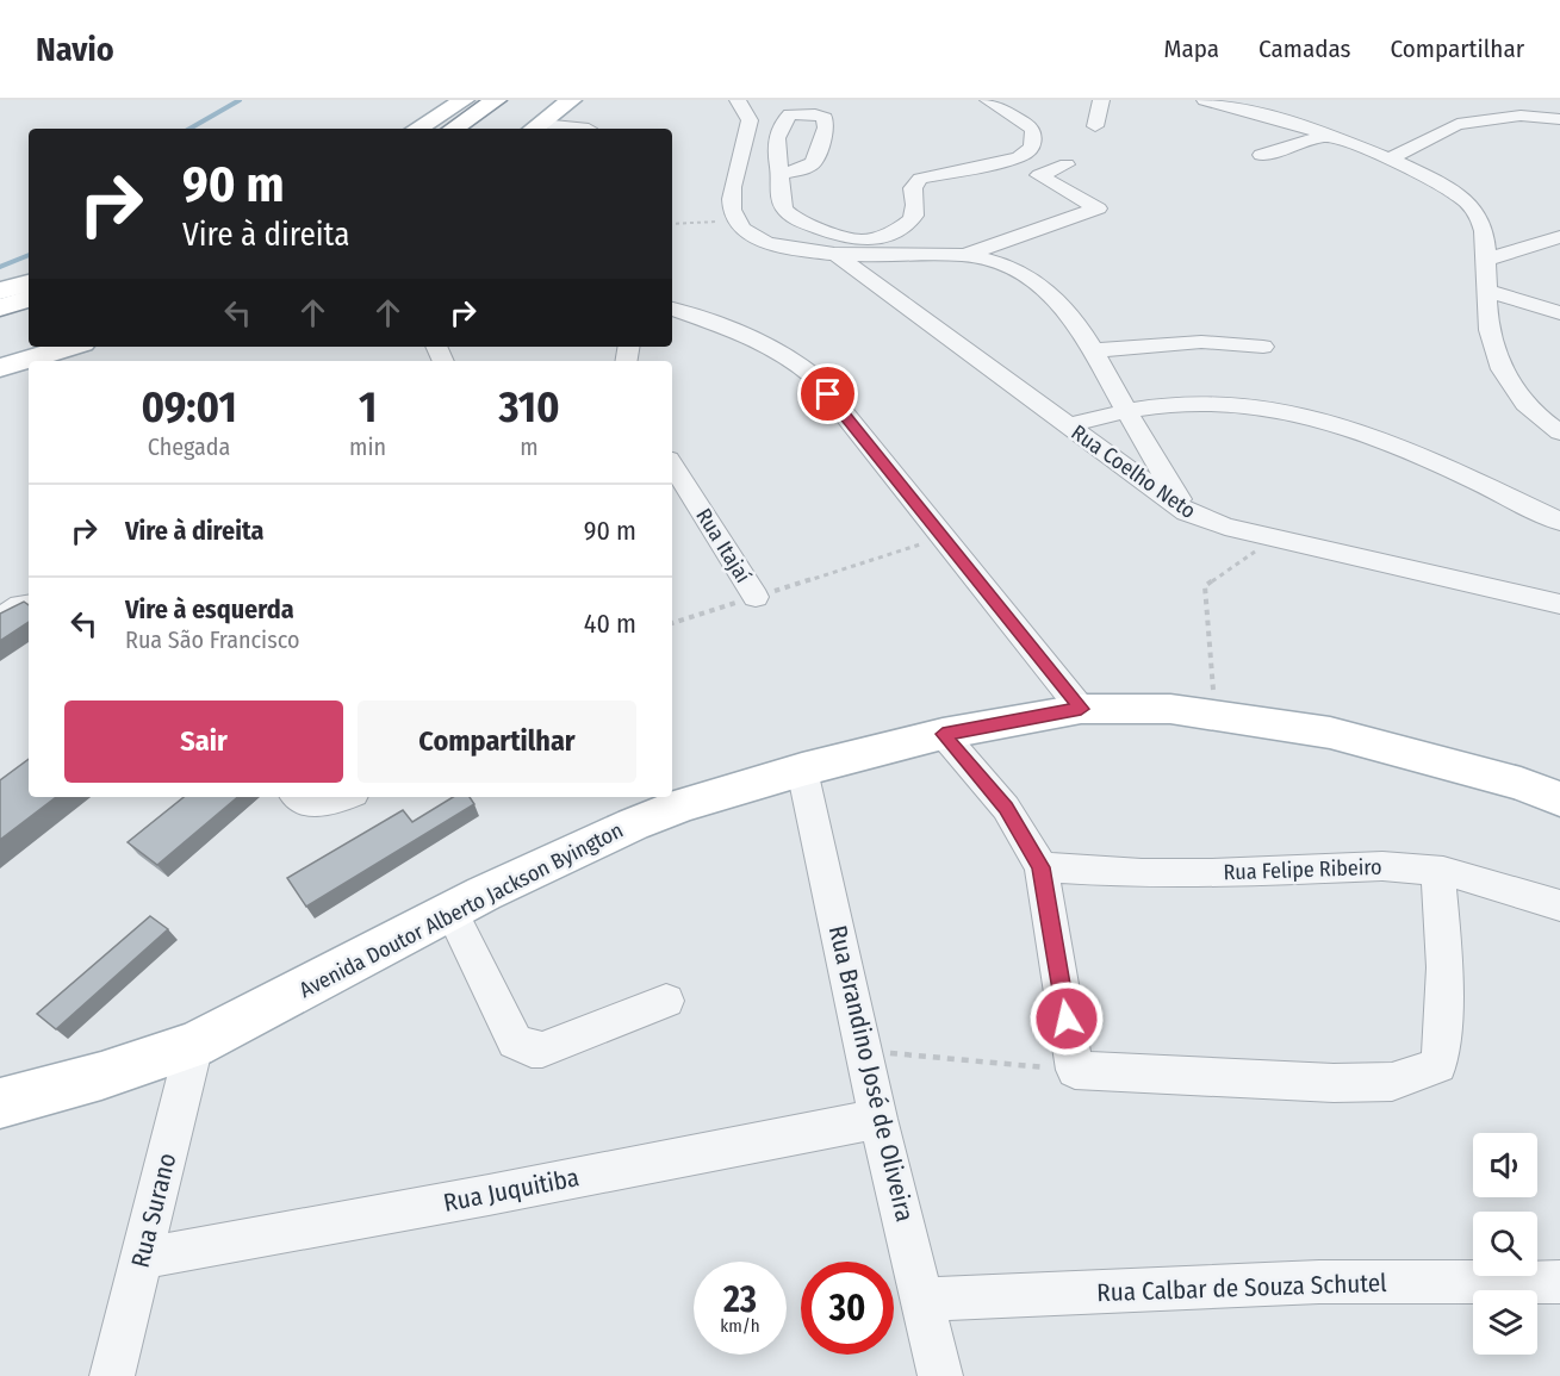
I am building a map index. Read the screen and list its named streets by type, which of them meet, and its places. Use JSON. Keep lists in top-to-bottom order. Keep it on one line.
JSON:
{"streets":{"main road":["Avenida Doutor Alberto Jackson Byington"],"street":["Rua Coelho Neto","Rua Itajaí","Rua Felipe Ribeiro","Rua Brandino José de Oliveira","Rua Juquitiba","Rua Surano","Rua Calbar de Souza Schutel"]},"crossings":[["Avenida Doutor Alberto Jackson Byington","Rua Brandino José de Oliveira"],["Avenida Doutor Alberto Jackson Byington","Rua Surano"],["Rua Brandino José de Oliveira","Rua Juquitiba"],["Rua Brandino José de Oliveira","Rua Calbar de Souza Schutel"],["Rua Juquitiba","Rua Surano"]],"page":{"header":"Navio","nav":["Mapa","Camadas","Compartilhar"],"turn":["90 m","Vire à direita"],"eta":["09:01","Chegada","1","min","310","m"],"list":[{"name":"Vire à direita","value":"90 m"},{"name":"Vire à esquerda","note":"Rua São Francisco","value":"40 m"}],"buttons":["Sair","Compartilhar"],"speed":"23 km/h","limit":"30"}}
